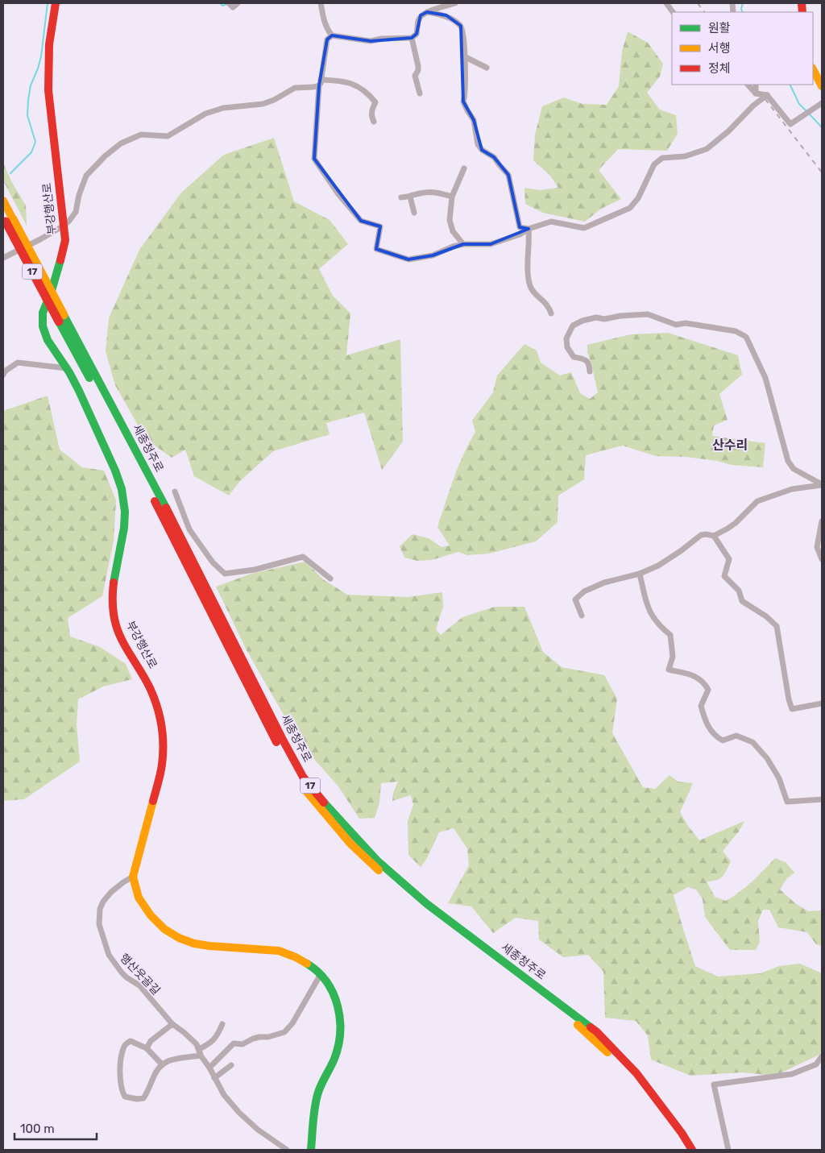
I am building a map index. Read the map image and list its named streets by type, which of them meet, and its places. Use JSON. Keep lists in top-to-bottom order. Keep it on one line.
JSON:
{"streets":{"main road":["부강행산로","17","세종청주로"],"street":["행산웃골길"]},"crossings":[["부강행산로","행산웃골길"],["17","세종청주로"]],"districts":["산수리"],"legend":["원활","서행","정체"],"scale_bar":"100 m"}
